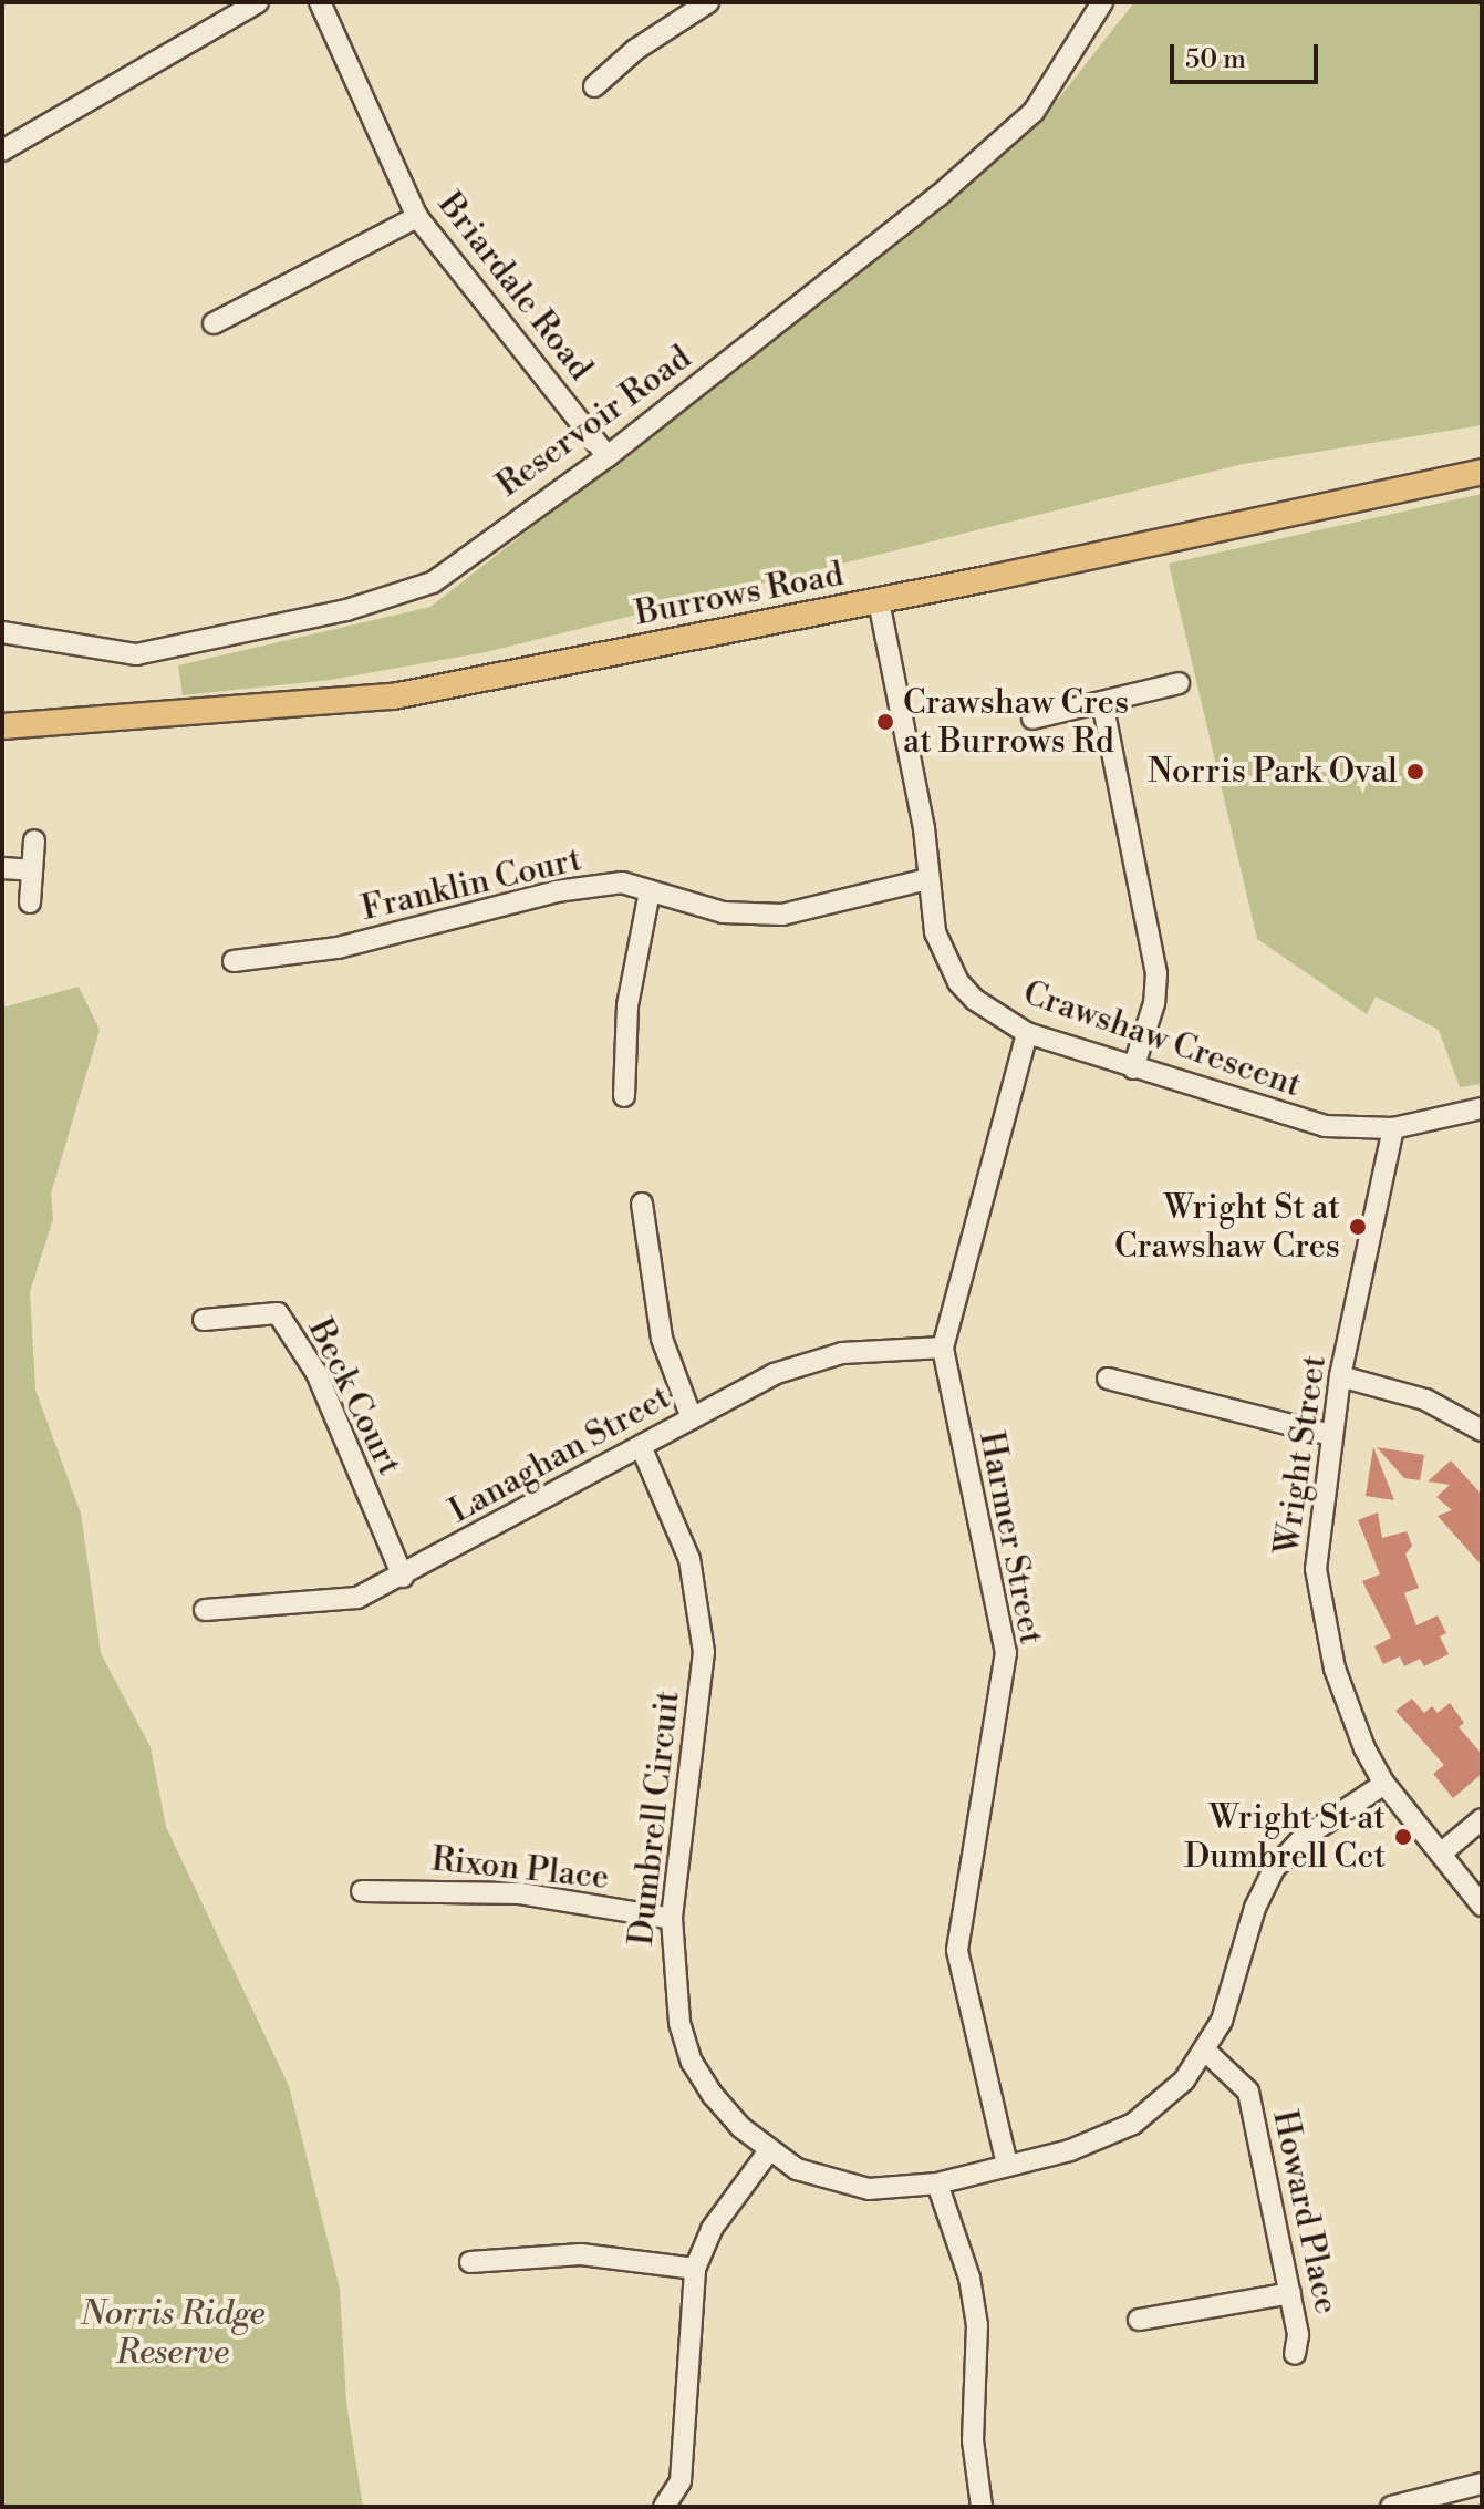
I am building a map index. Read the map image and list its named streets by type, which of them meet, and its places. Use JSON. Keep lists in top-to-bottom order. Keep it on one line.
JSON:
{"streets":{"main road":["Burrows Road"],"street":["Briardale Road","Reservoir Road","Franklin Court","Crawshaw Crescent","Beck Court","Lanaghan Street","Wright Street","Harmer Street","Dumbrell Circuit","Rixon Place","Howard Place"]},"crossings":[["Briardale Road","Reservoir Road"],["Burrows Road","Crawshaw Crescent"],["Franklin Court","Crawshaw Crescent"],["Crawshaw Crescent","Wright Street"],["Crawshaw Crescent","Harmer Street"],["Beck Court","Lanaghan Street"],["Lanaghan Street","Harmer Street"],["Lanaghan Street","Dumbrell Circuit"],["Wright Street","Dumbrell Circuit"],["Harmer Street","Dumbrell Circuit"],["Dumbrell Circuit","Rixon Place"],["Dumbrell Circuit","Howard Place"]],"parks":["Norris Ridge Reserve"],"places":["Crawshaw Cres at Burrows Rd","Norris Park Oval","Wright St at Crawshaw Cres","Wright St at Dumbrell Cct"],"scale_bar":"50 m"}
